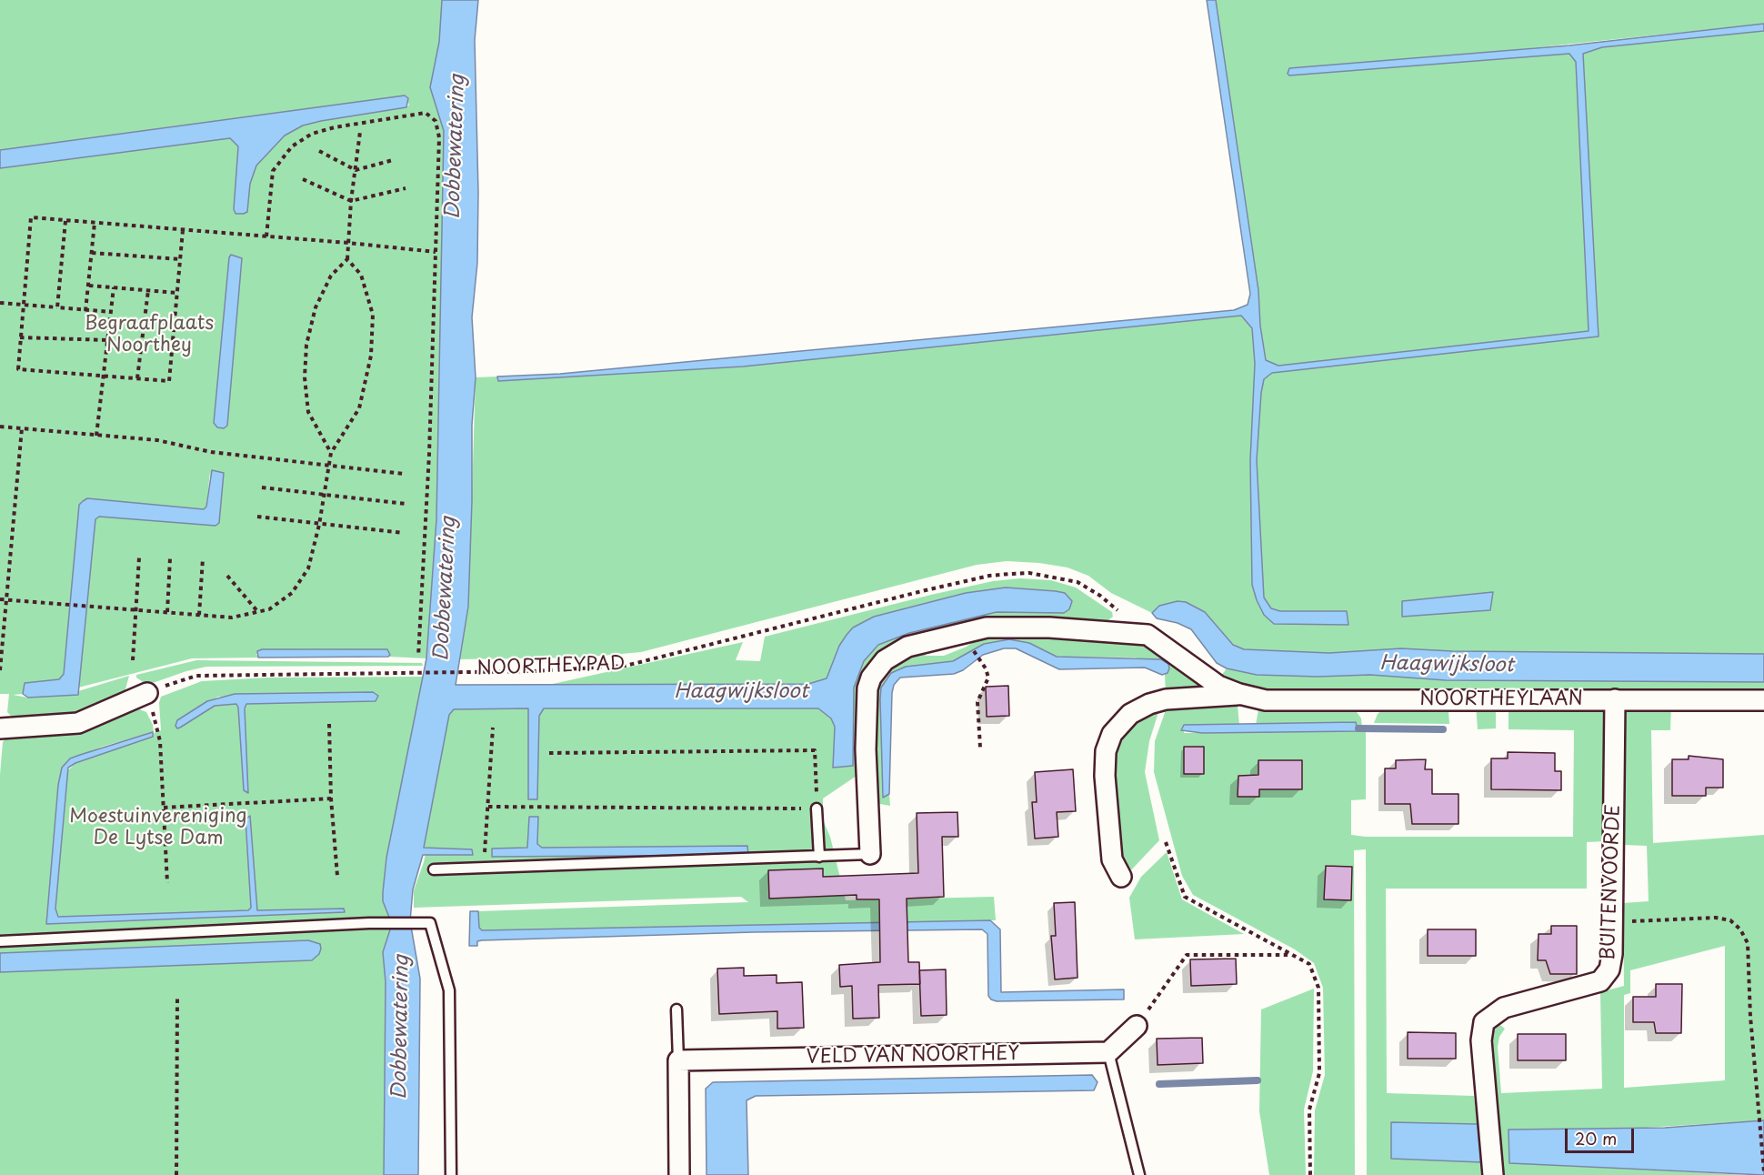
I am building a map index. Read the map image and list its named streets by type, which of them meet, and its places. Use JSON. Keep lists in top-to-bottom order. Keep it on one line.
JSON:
{"streets":{"street":["NOORTHEYLAAN","BUITENVOORDE","VELD VAN NOORTHEY"],"path":["NOORTHEYPAD"]},"crossings":[["NOORTHEYPAD","NOORTHEYLAAN"],["NOORTHEYLAAN","BUITENVOORDE"]],"water":["Dobbewatering","Haagwijksloot"],"parks":["Begraafplaats Noorthey","Moestuinvereniging De Lytse Dam"],"scale_bar":"20 m"}
